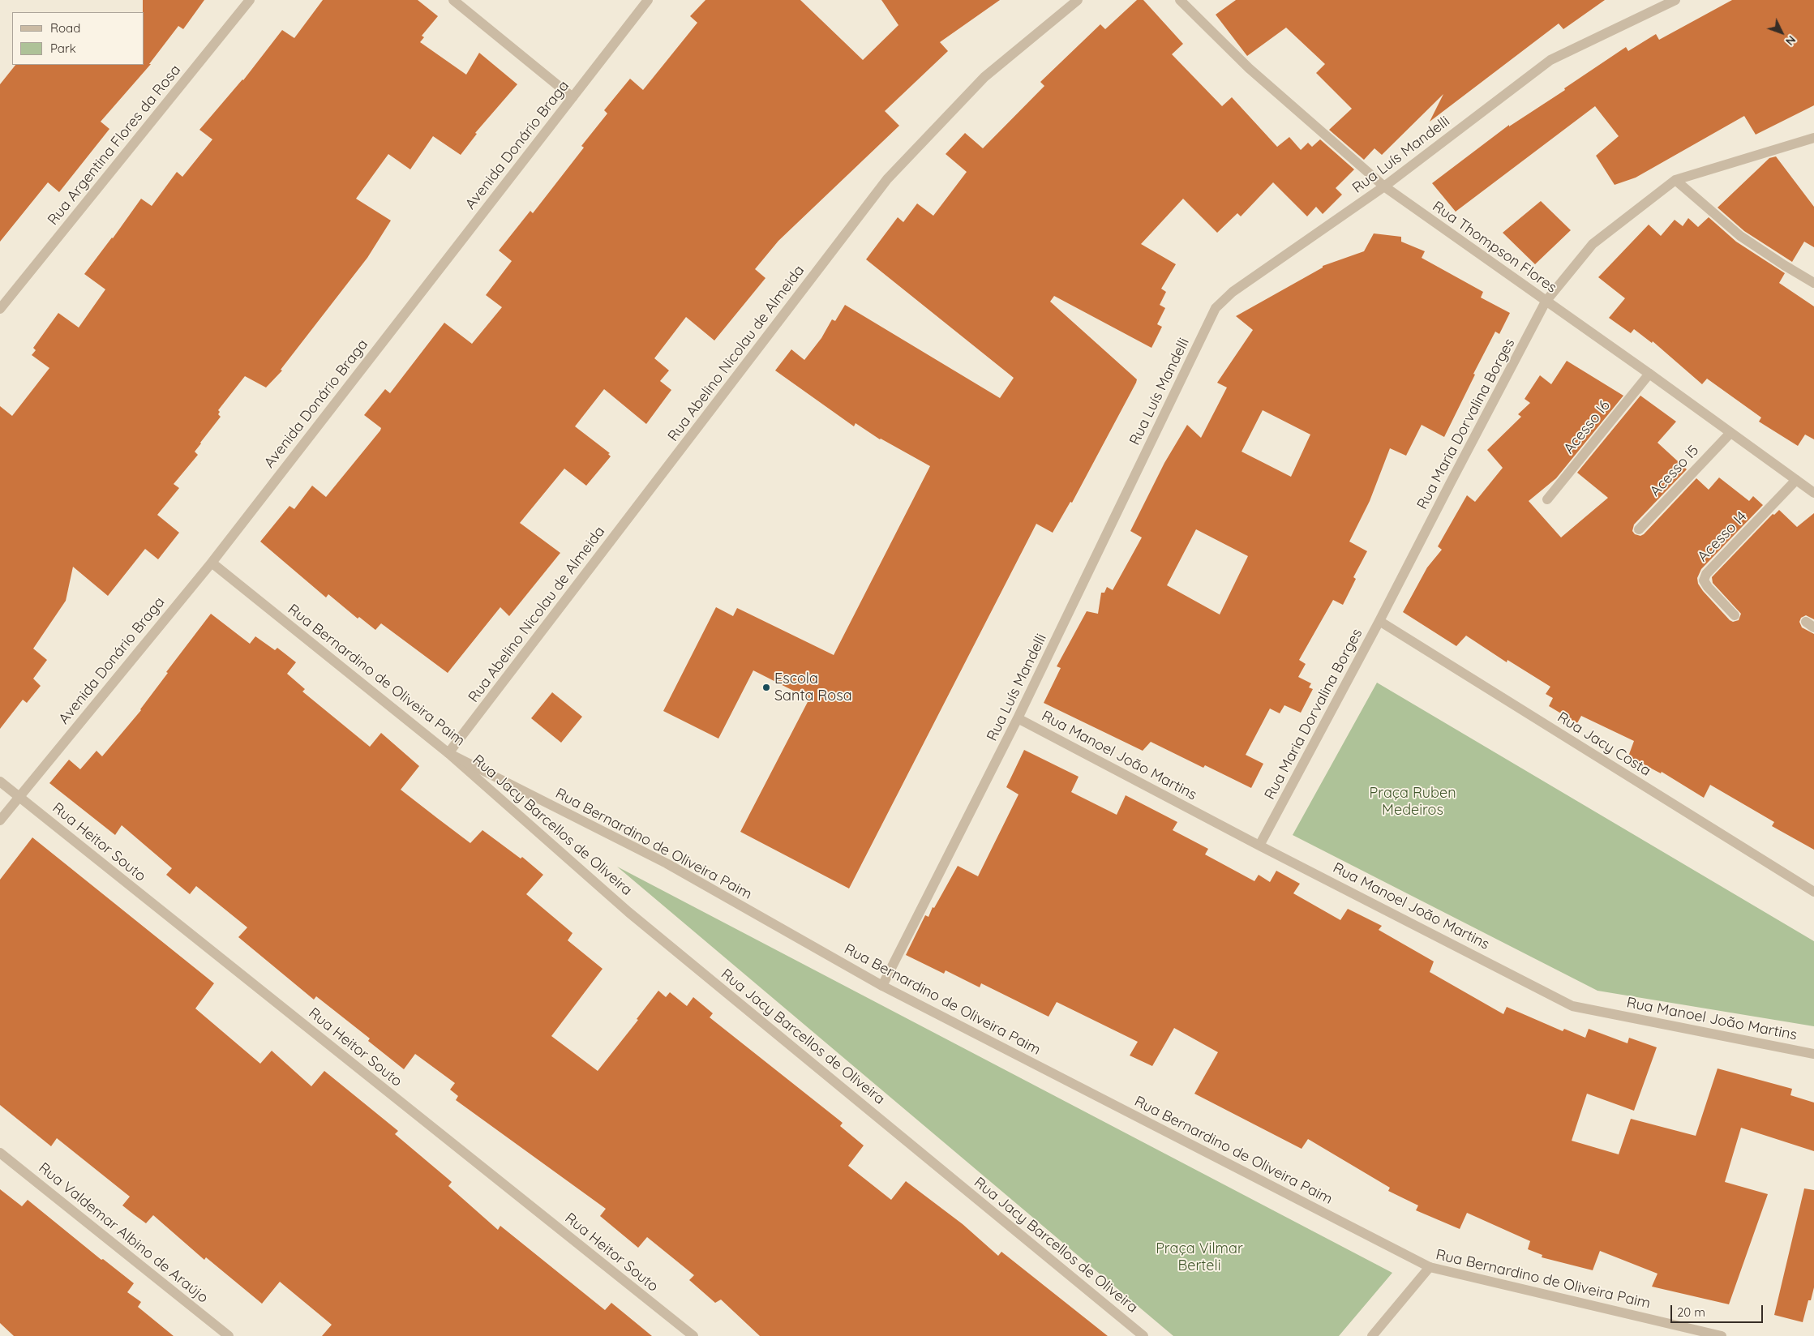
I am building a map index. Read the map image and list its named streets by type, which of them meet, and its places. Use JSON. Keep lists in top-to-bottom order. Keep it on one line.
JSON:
{"streets":{"street":["Rua Argentina Flores da Rosa","Avenida Donário Braga","Rua Luís Mandelli","Rua Thompson Flores","Rua Abelino Nicolau de Almeida","Rua Maria Dorvalina Borges","Acesso I6","Acesso I5","Acesso I4","Rua Bernardino de Oliveira Paim","Rua Jacy Costa","Rua Manoel João Martins","Rua Jacy Barcellos de Oliveira","Rua Heitor Souto","Rua Valdemar Albino de Araújo"]},"crossings":[["Avenida Donário Braga","Rua Bernardino de Oliveira Paim"],["Avenida Donário Braga","Rua Heitor Souto"],["Rua Luís Mandelli","Rua Thompson Flores"],["Rua Luís Mandelli","Rua Bernardino de Oliveira Paim"],["Rua Luís Mandelli","Rua Manoel João Martins"],["Rua Thompson Flores","Rua Maria Dorvalina Borges"],["Rua Thompson Flores","Acesso I6"],["Rua Thompson Flores","Acesso I5"],["Rua Thompson Flores","Acesso I4"],["Rua Abelino Nicolau de Almeida","Rua Bernardino de Oliveira Paim"],["Rua Abelino Nicolau de Almeida","Rua Jacy Barcellos de Oliveira"],["Rua Maria Dorvalina Borges","Rua Jacy Costa"],["Rua Maria Dorvalina Borges","Rua Manoel João Martins"],["Rua Bernardino de Oliveira Paim","Rua Jacy Barcellos de Oliveira"]],"parks":["Praça Ruben Medeiros","Praça Vilmar Berteli"],"places":["Escola Santa Rosa"],"legend":["Road","Park"],"scale_bar":"20 m","north":"bottom right"}
